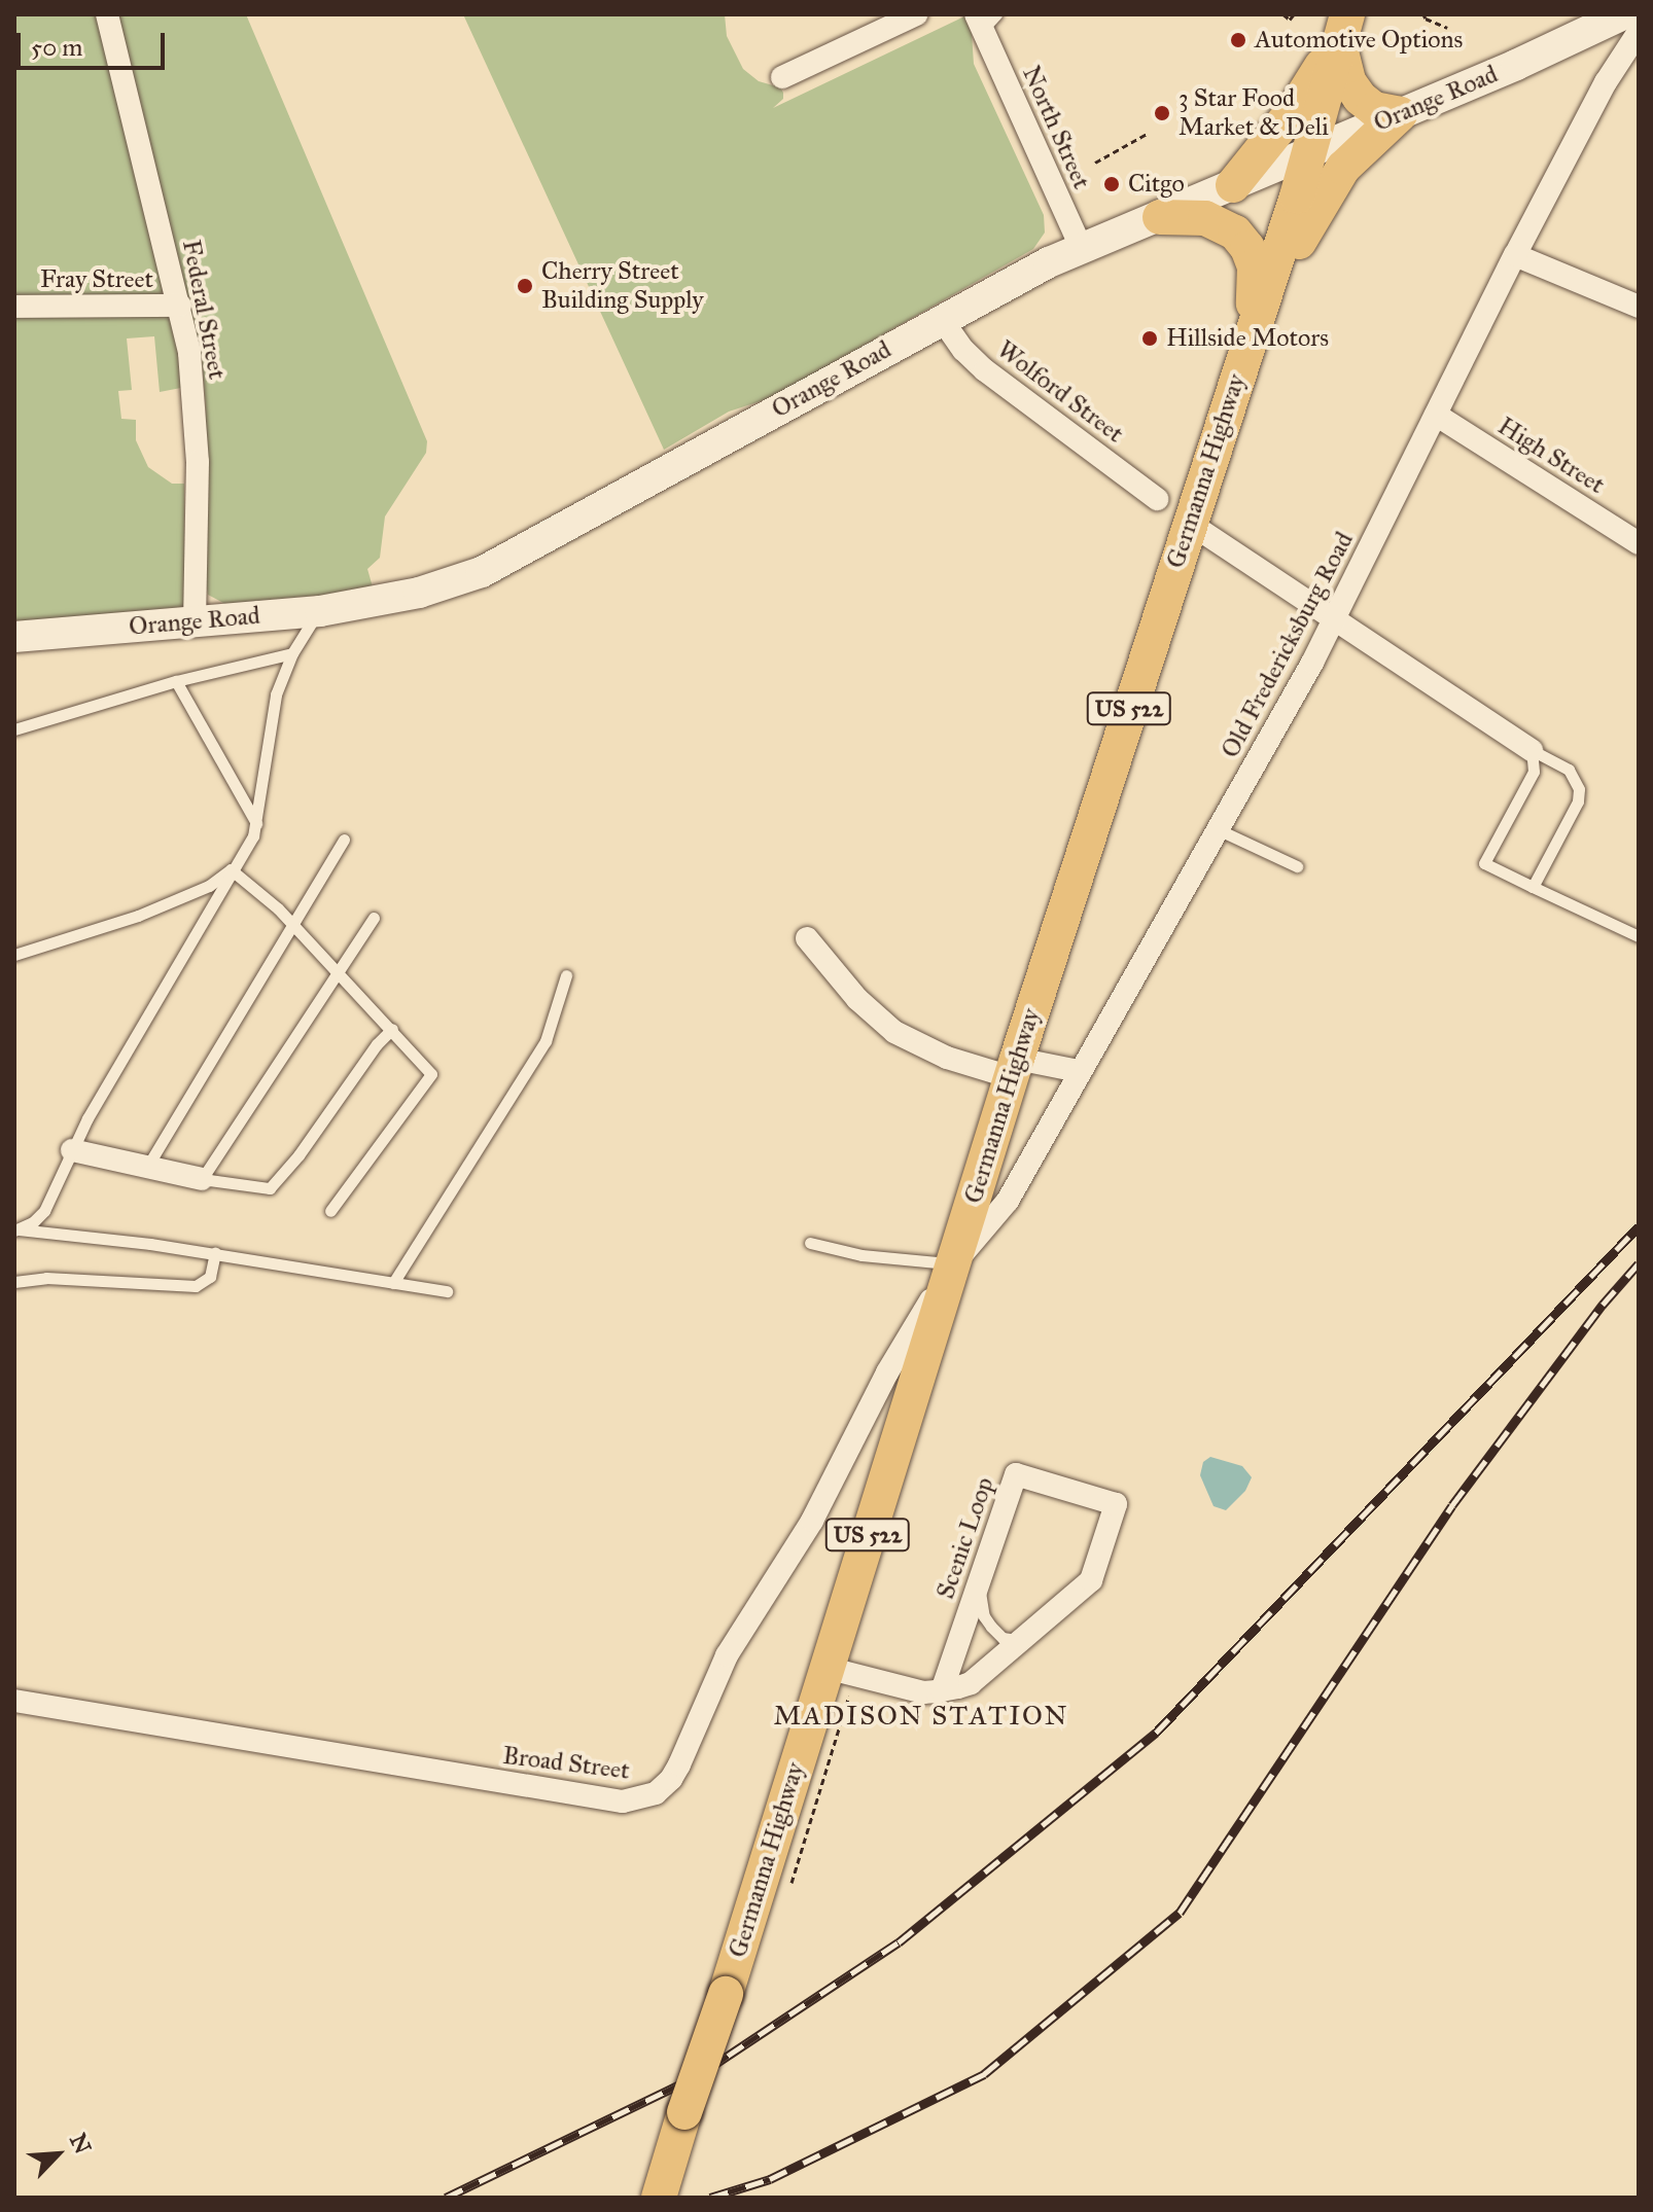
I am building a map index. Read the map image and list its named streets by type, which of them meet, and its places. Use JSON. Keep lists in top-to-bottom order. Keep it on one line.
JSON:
{"streets":{"main road":["Orange Road","Germanna Highway","US 522"],"street":["North Street","Fray Street","Federal Street","Wolford Street","High Street","Old Fredericksburg Road","Scenic Loop","Broad Street"]},"crossings":[["Orange Road","North Street"],["Orange Road","Federal Street"],["Orange Road","Wolford Street"],["Orange Road","Germanna Highway"],["Fray Street","Federal Street"],["High Street","Old Fredericksburg Road"],["Germanna Highway","Old Fredericksburg Road"],["Germanna Highway","Scenic Loop"],["Germanna Highway","Broad Street"],["Old Fredericksburg Road","Broad Street"]],"districts":["MADISON STATION"],"places":["Automotive Options","3 Star Food Market & Deli","Citgo","Cherry Street Building Supply","Hillside Motors"],"scale_bar":"50 m","north":"top right"}
